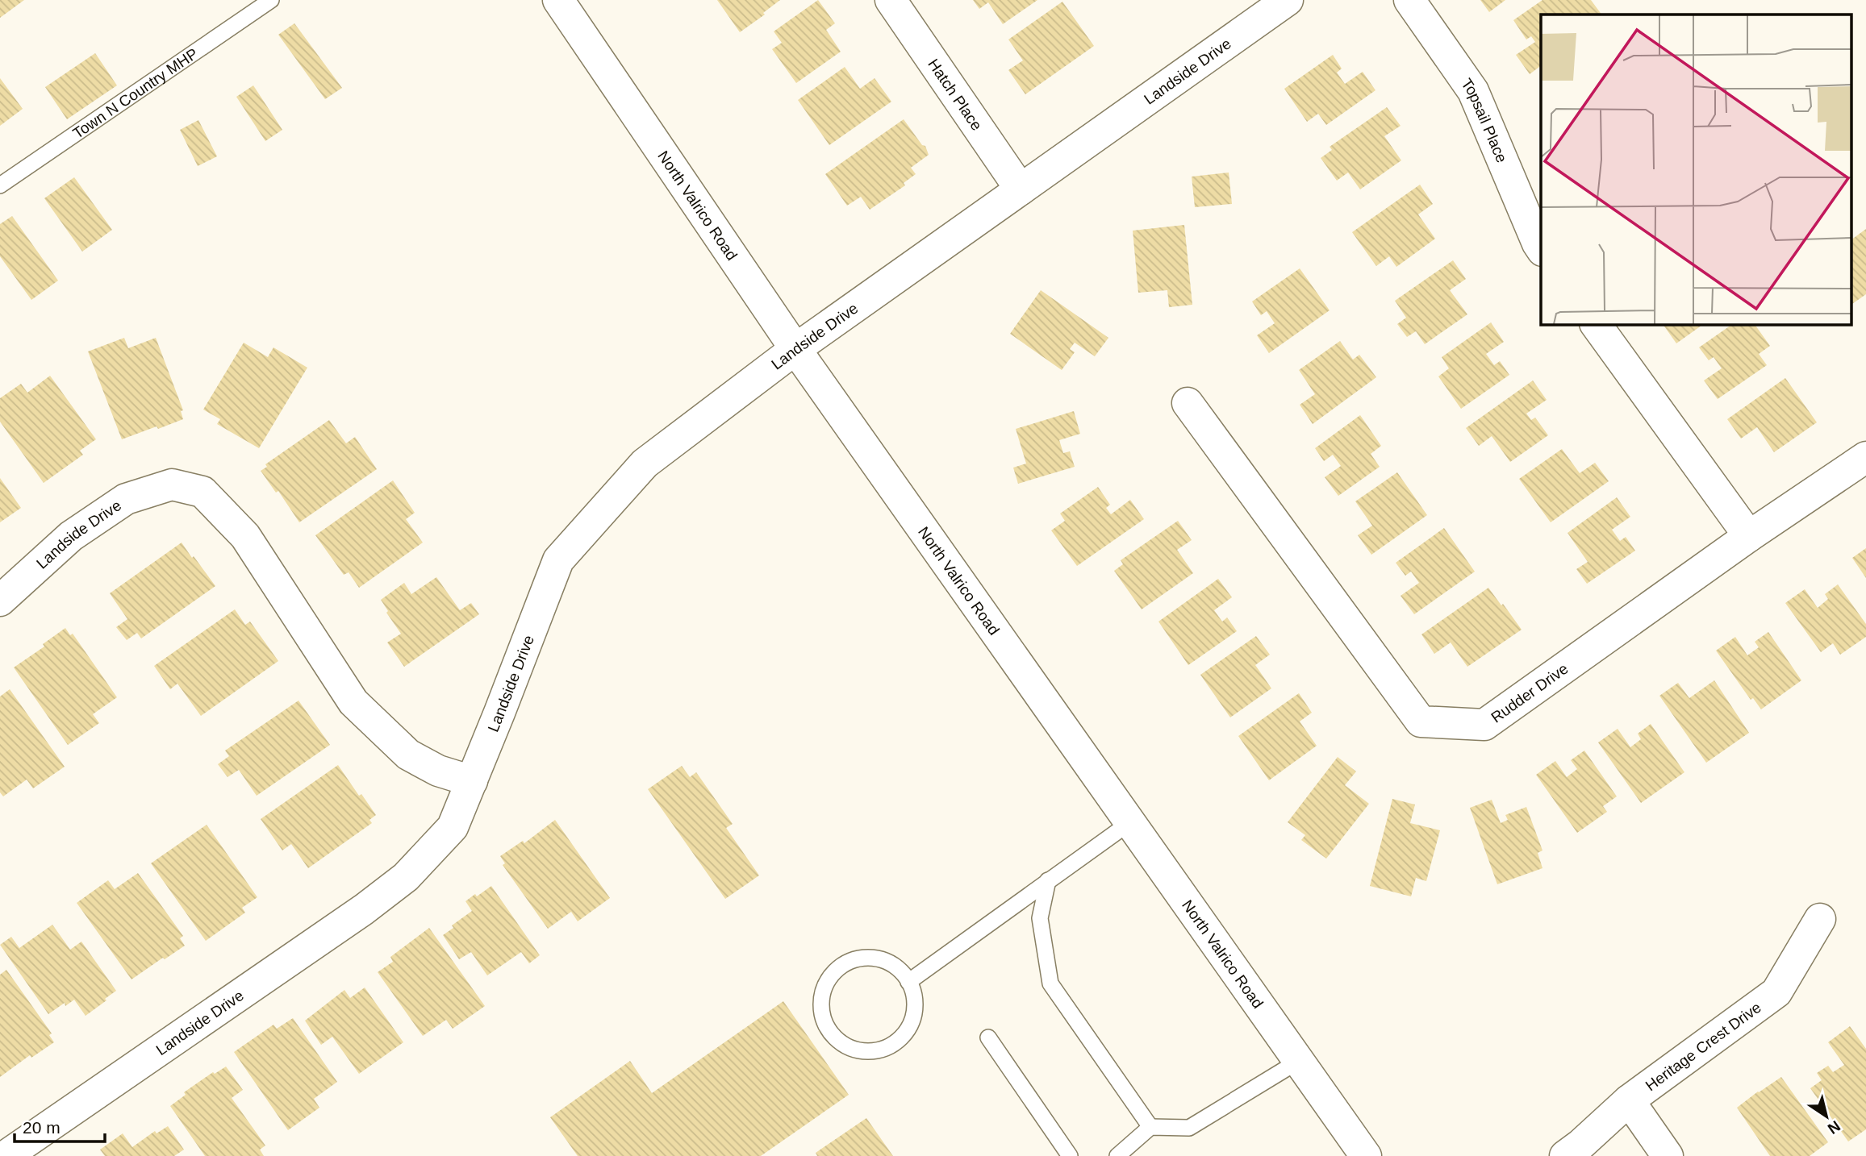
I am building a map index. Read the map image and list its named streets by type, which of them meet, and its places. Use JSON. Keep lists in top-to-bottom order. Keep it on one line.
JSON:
{"streets":{"street":["Landside Drive","Hatch Place","Topsail Place","North Valrico Road","Rudder Drive","Heritage Crest Drive"],"lane":["Town N Country MHP"]},"crossings":[["Landside Drive","Hatch Place"],["Landside Drive","North Valrico Road"]],"scale_bar":"20 m","north":"bottom right"}
